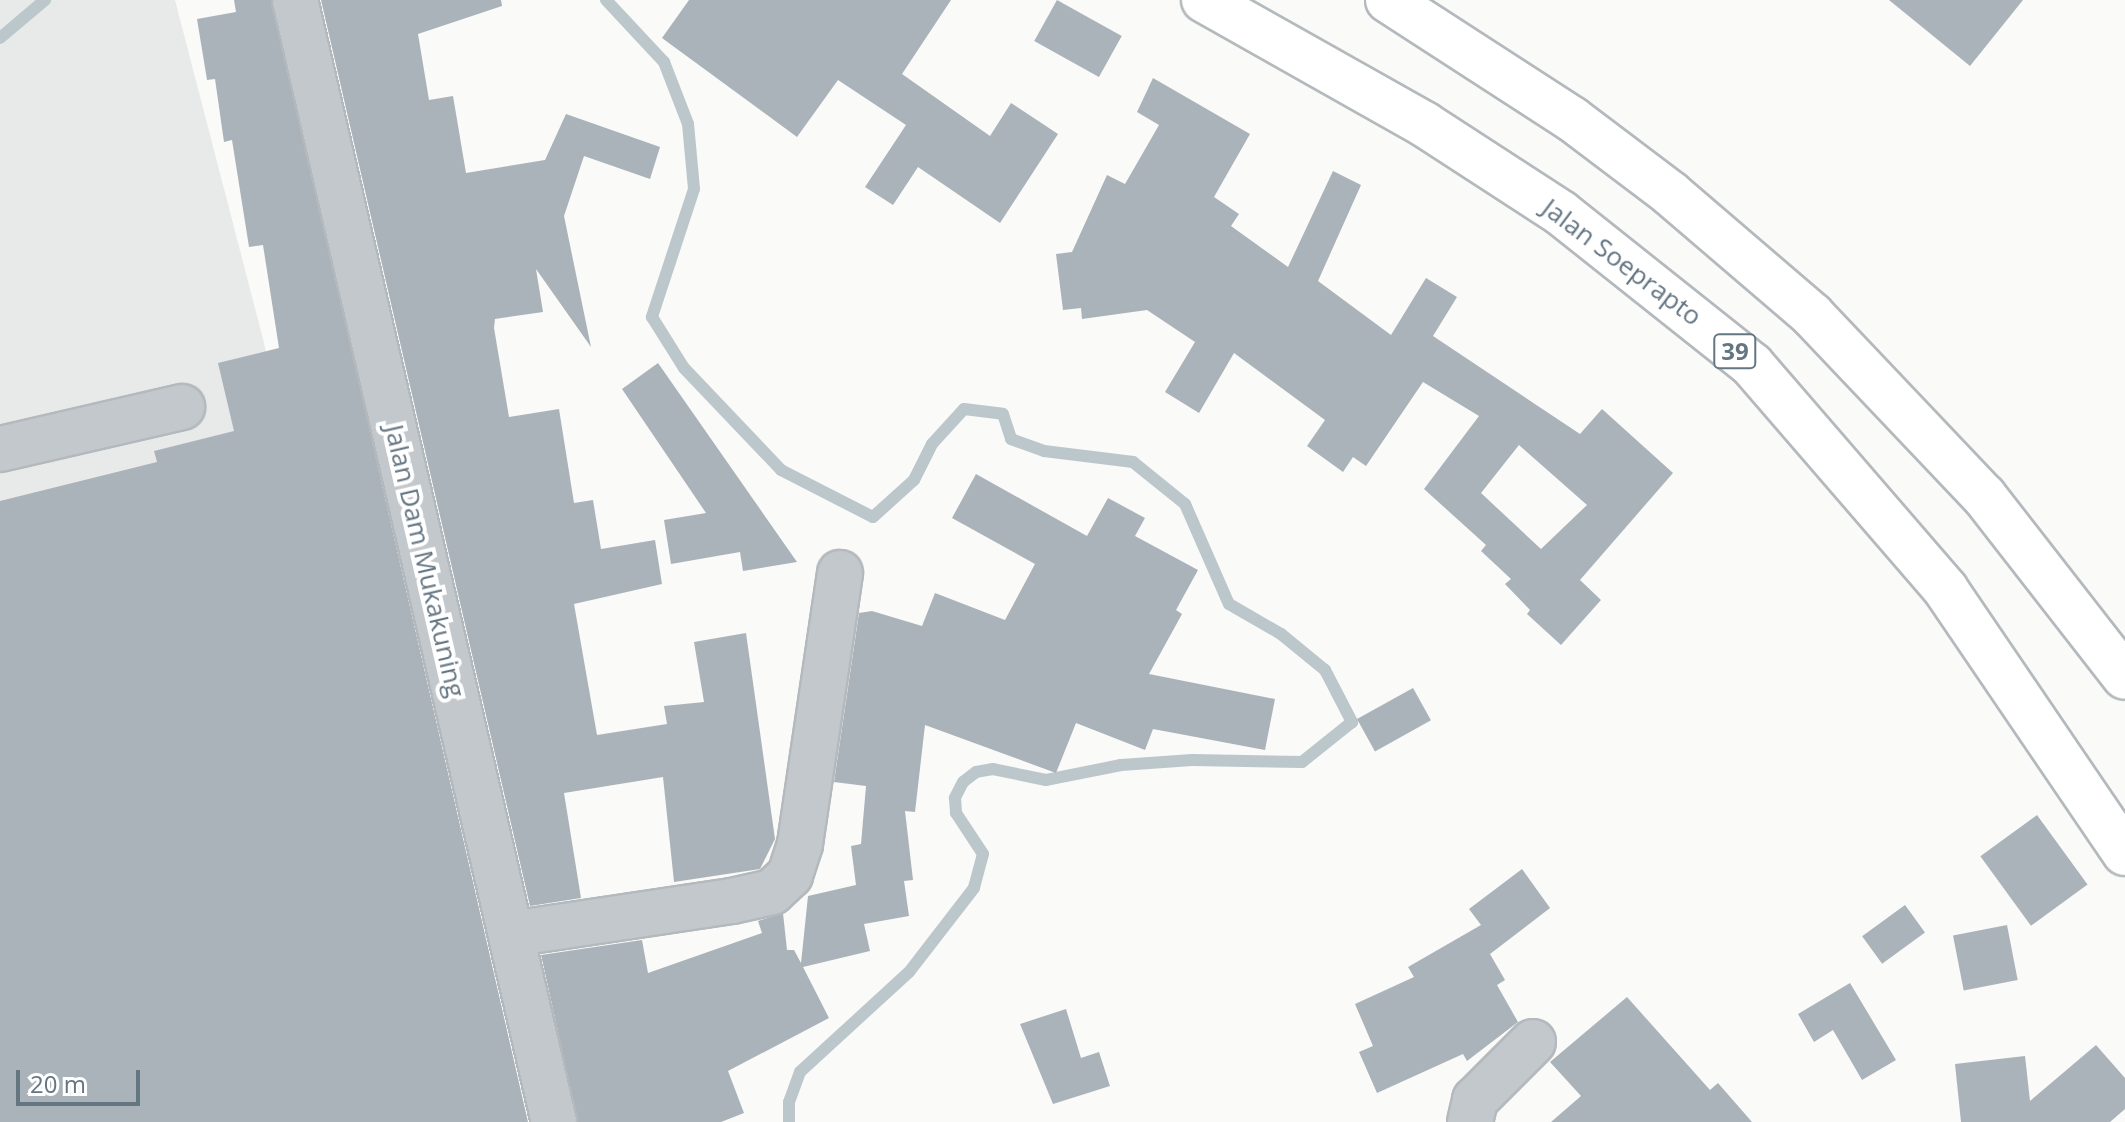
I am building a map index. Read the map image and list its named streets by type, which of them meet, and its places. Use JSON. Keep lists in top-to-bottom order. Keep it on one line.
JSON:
{"streets":{"highway":["Jalan Soeprapto","39"],"street":["Jalan Dam Mukakuning"]},"scale_bar":"20 m"}
